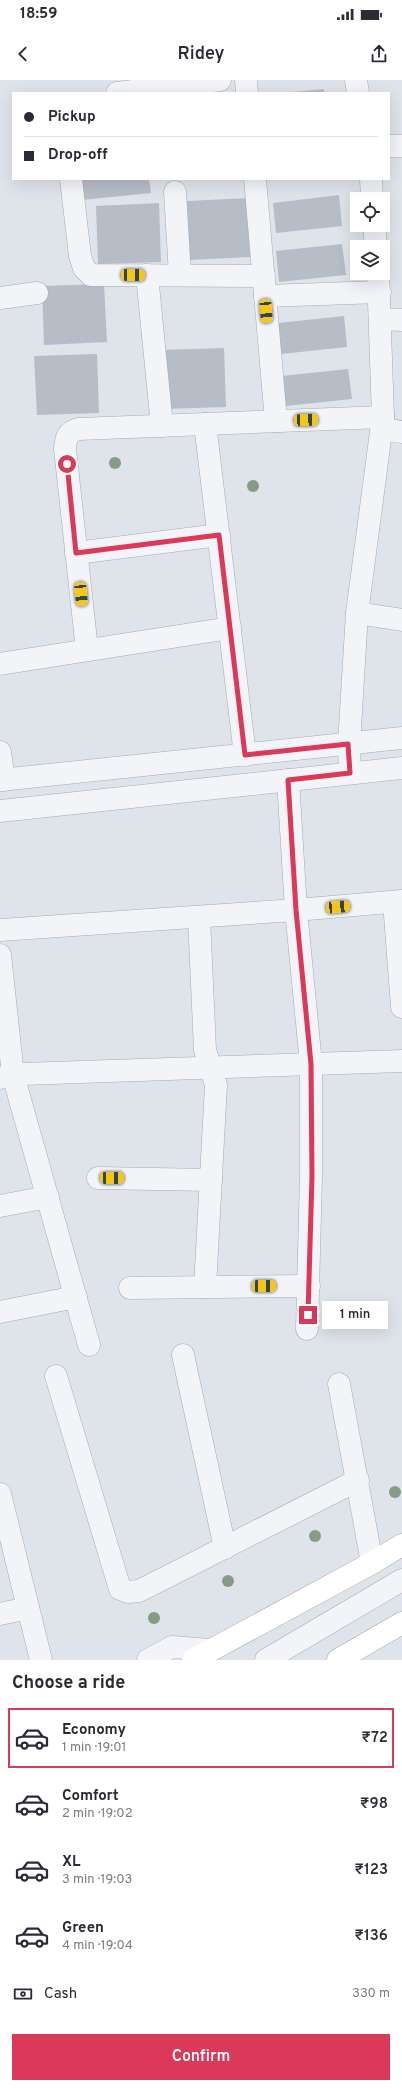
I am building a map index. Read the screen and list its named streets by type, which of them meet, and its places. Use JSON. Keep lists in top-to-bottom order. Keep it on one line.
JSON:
{"page":{"status":"18:59","header":"Ridey","banner":["Pickup","Drop-off"],"bubble":"1 min","heading":"Choose a ride","list":[{"name":"Economy","note":"1 min · 19:01","value":"₹72"},{"name":"Comfort","note":"2 min · 19:02","value":"₹98"},{"name":"XL","note":"3 min · 19:03","value":"₹123"},{"name":"Green","note":"4 min · 19:04","value":"₹136"}],"pay":["Cash","330 m"],"buttons":"Confirm"}}
